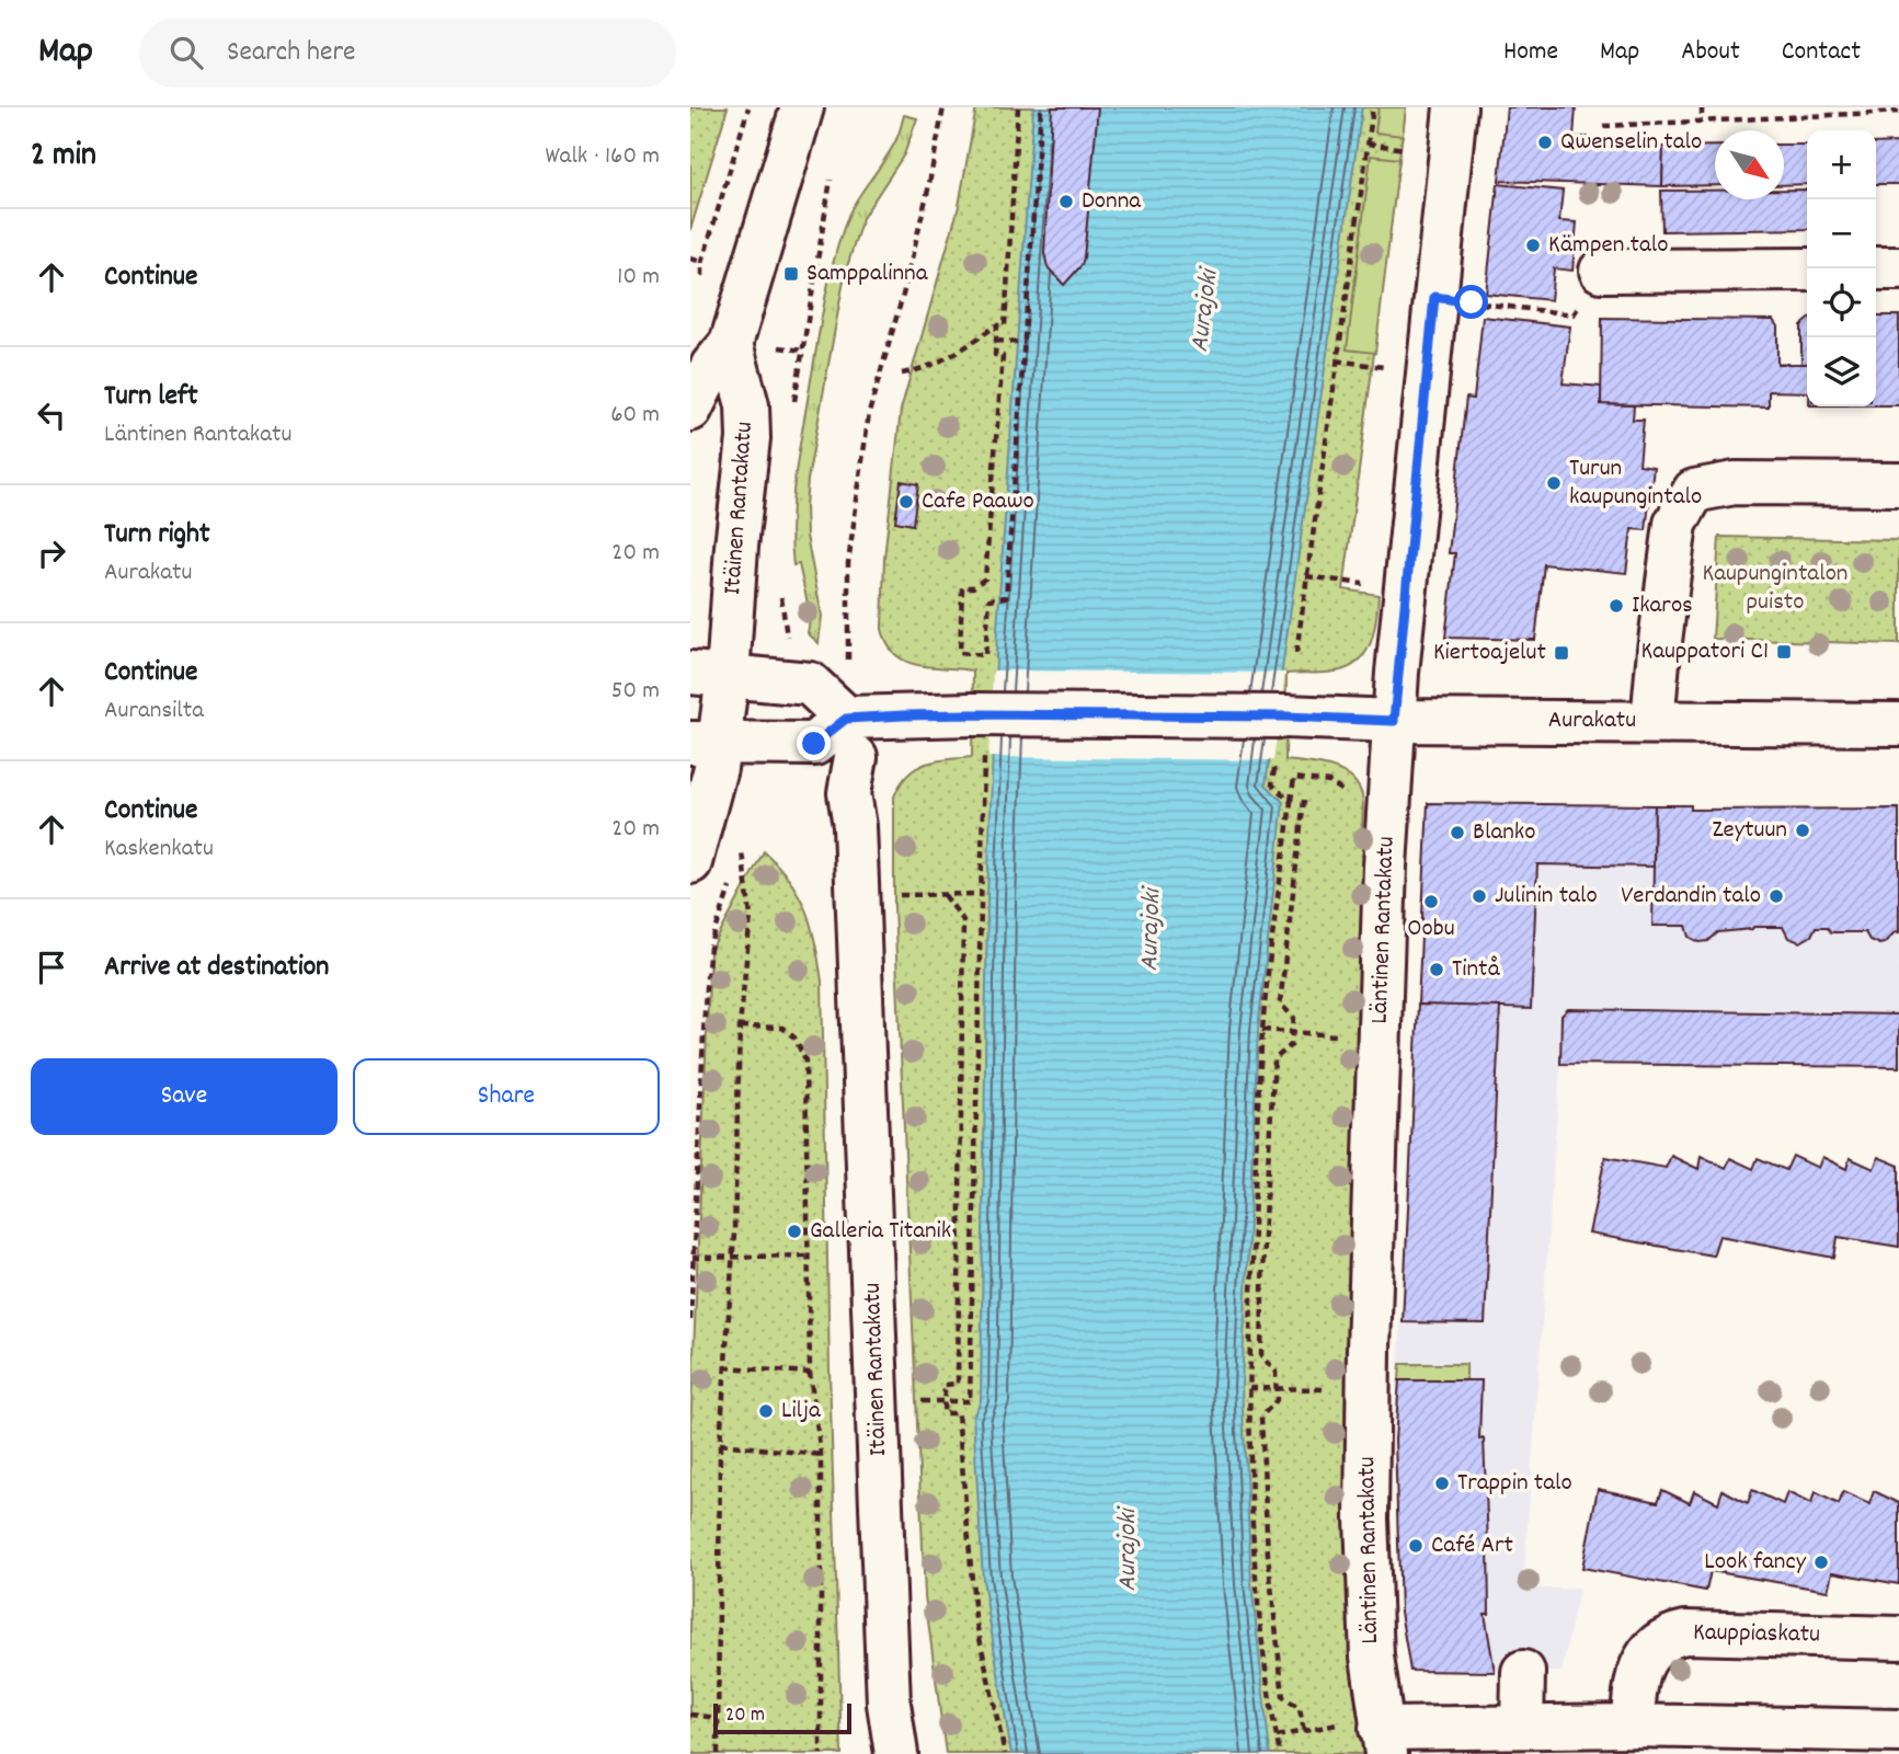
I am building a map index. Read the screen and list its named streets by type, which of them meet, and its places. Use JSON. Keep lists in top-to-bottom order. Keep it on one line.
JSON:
{"streets":{"street":["Itäinen Rantakatu","Aurakatu","Läntinen Rantakatu","Kauppiaskatu"]},"crossings":[["Itäinen Rantakatu","Aurakatu"],["Aurakatu","Läntinen Rantakatu"]],"water":["Aurajoki"],"parks":["Kaupungintalon puisto"],"places":{"other":["Qwenselin talo","Donna","Kämpen talo","Turun kaupungintalo","Cafe Paawo","Ikaros","Zeytuun","Blanko","Julinin talo","Verdandin talo","Oobu","Tintå","Galleria Titanik","Lilja","Trappin talo","Café Art","Look fancy"],"transit":["Samppalinna","Kauppatori C1","Kiertoajelut"]},"scale_bar":"20 m","north":"bottom right","page":{"header":"Map","search":"Search here","nav":["Home","Map","About","Contact"],"heading":["2 min","Walk · 160 m"],"map_buttons":["+","−"],"list":[["Continue","10 m"],["Turn left","Läntinen Rantakatu","60 m"],["Turn right","Aurakatu","20 m"],["Continue","Auransilta","50 m"],["Continue","Kaskenkatu","20 m"],"Arrive at destination"],"buttons":["Save","Share"],"scale":"20 m"}}
